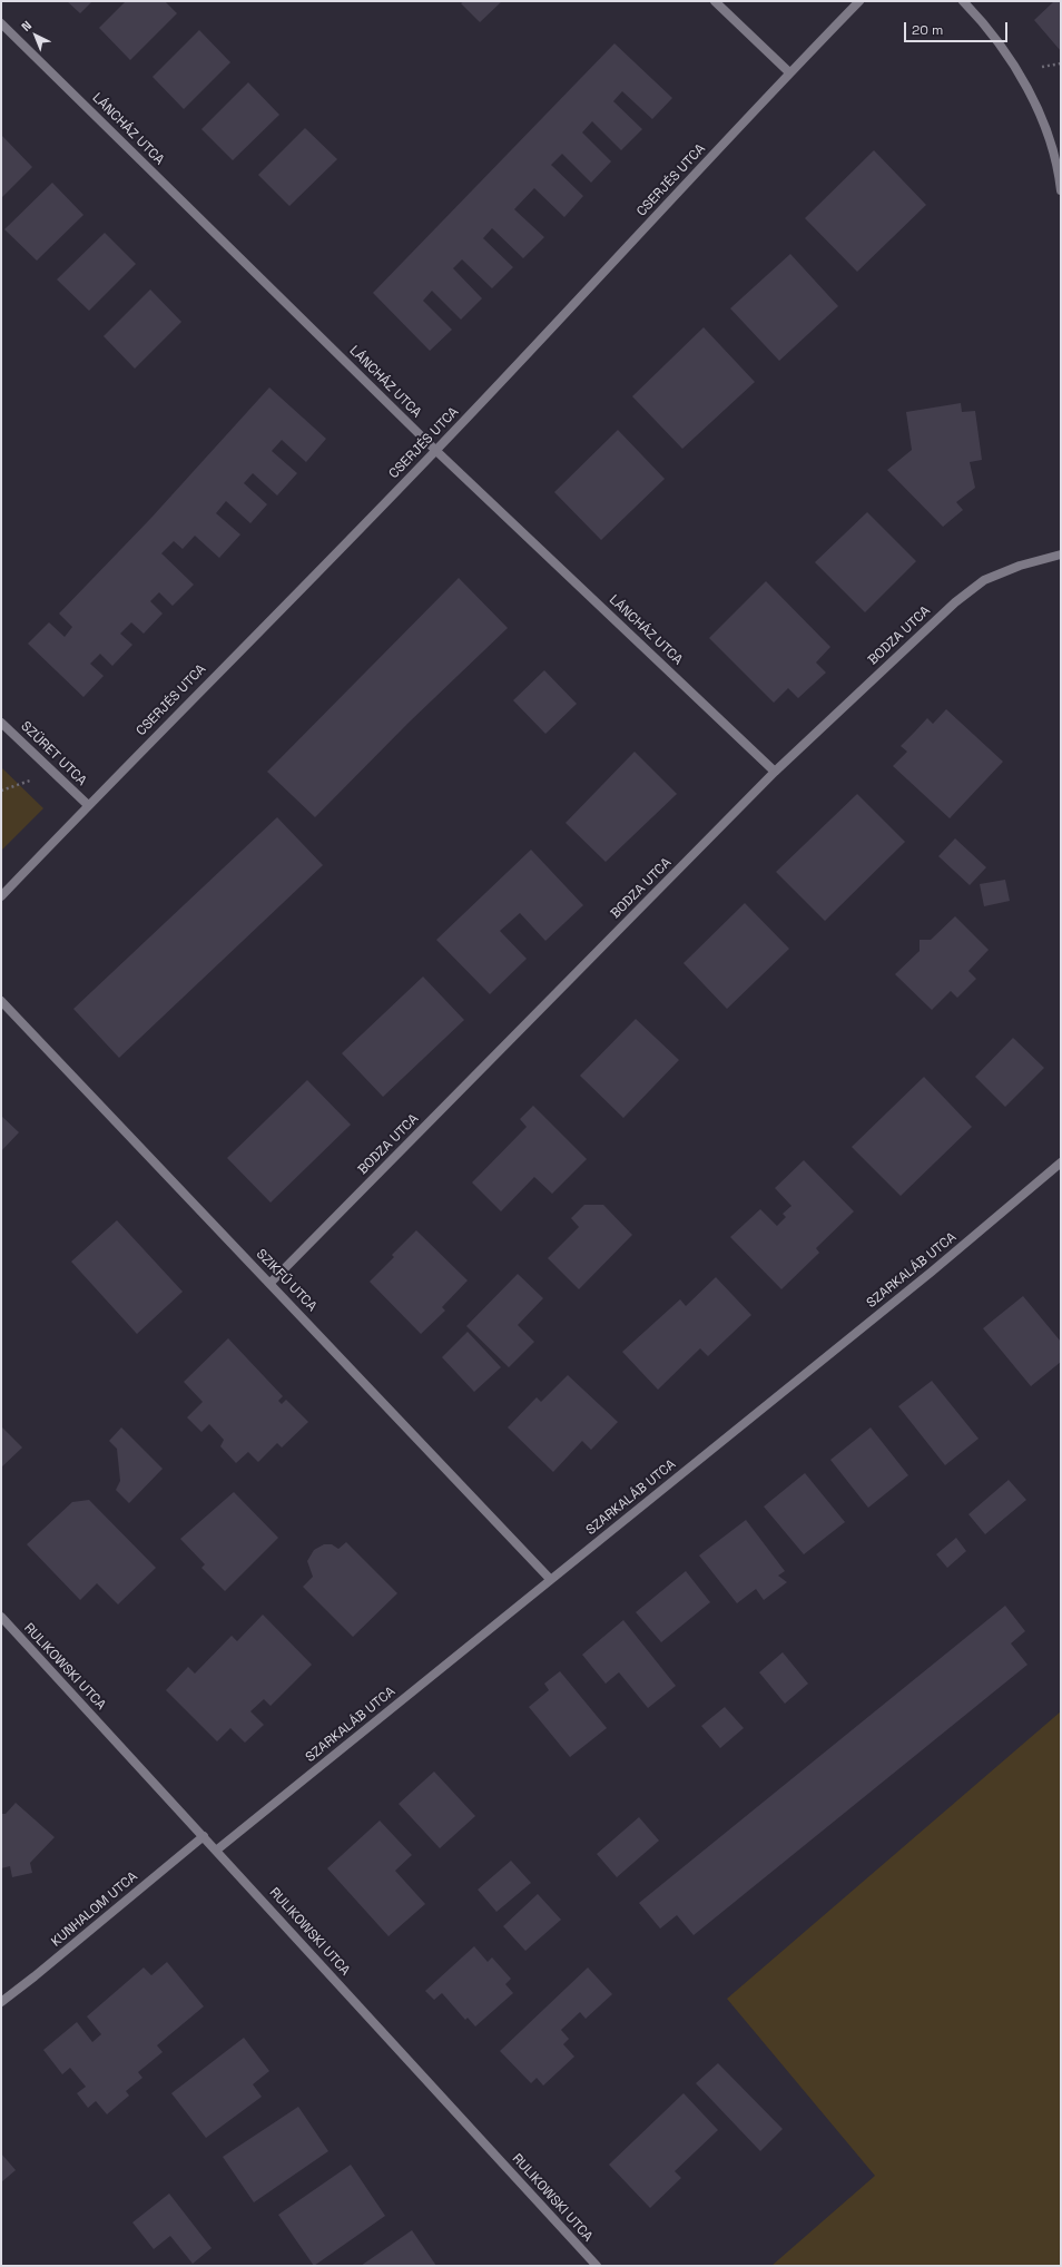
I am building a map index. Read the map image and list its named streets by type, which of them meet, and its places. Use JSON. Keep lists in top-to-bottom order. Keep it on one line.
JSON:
{"streets":{"street":["LÁNCHÁZ UTCA","CSERJÉS UTCA","BODZA UTCA","SZÜRET UTCA","SZARKALÁB UTCA","SZIKFŰ UTCA","RULIKOWSKI UTCA","KUNHALOM UTCA"]},"crossings":[["LÁNCHÁZ UTCA","CSERJÉS UTCA"],["LÁNCHÁZ UTCA","BODZA UTCA"],["CSERJÉS UTCA","SZÜRET UTCA"],["BODZA UTCA","SZIKFŰ UTCA"],["SZARKALÁB UTCA","SZIKFŰ UTCA"],["SZARKALÁB UTCA","RULIKOWSKI UTCA"],["RULIKOWSKI UTCA","KUNHALOM UTCA"]],"scale_bar":"20 m","north":"top left"}
